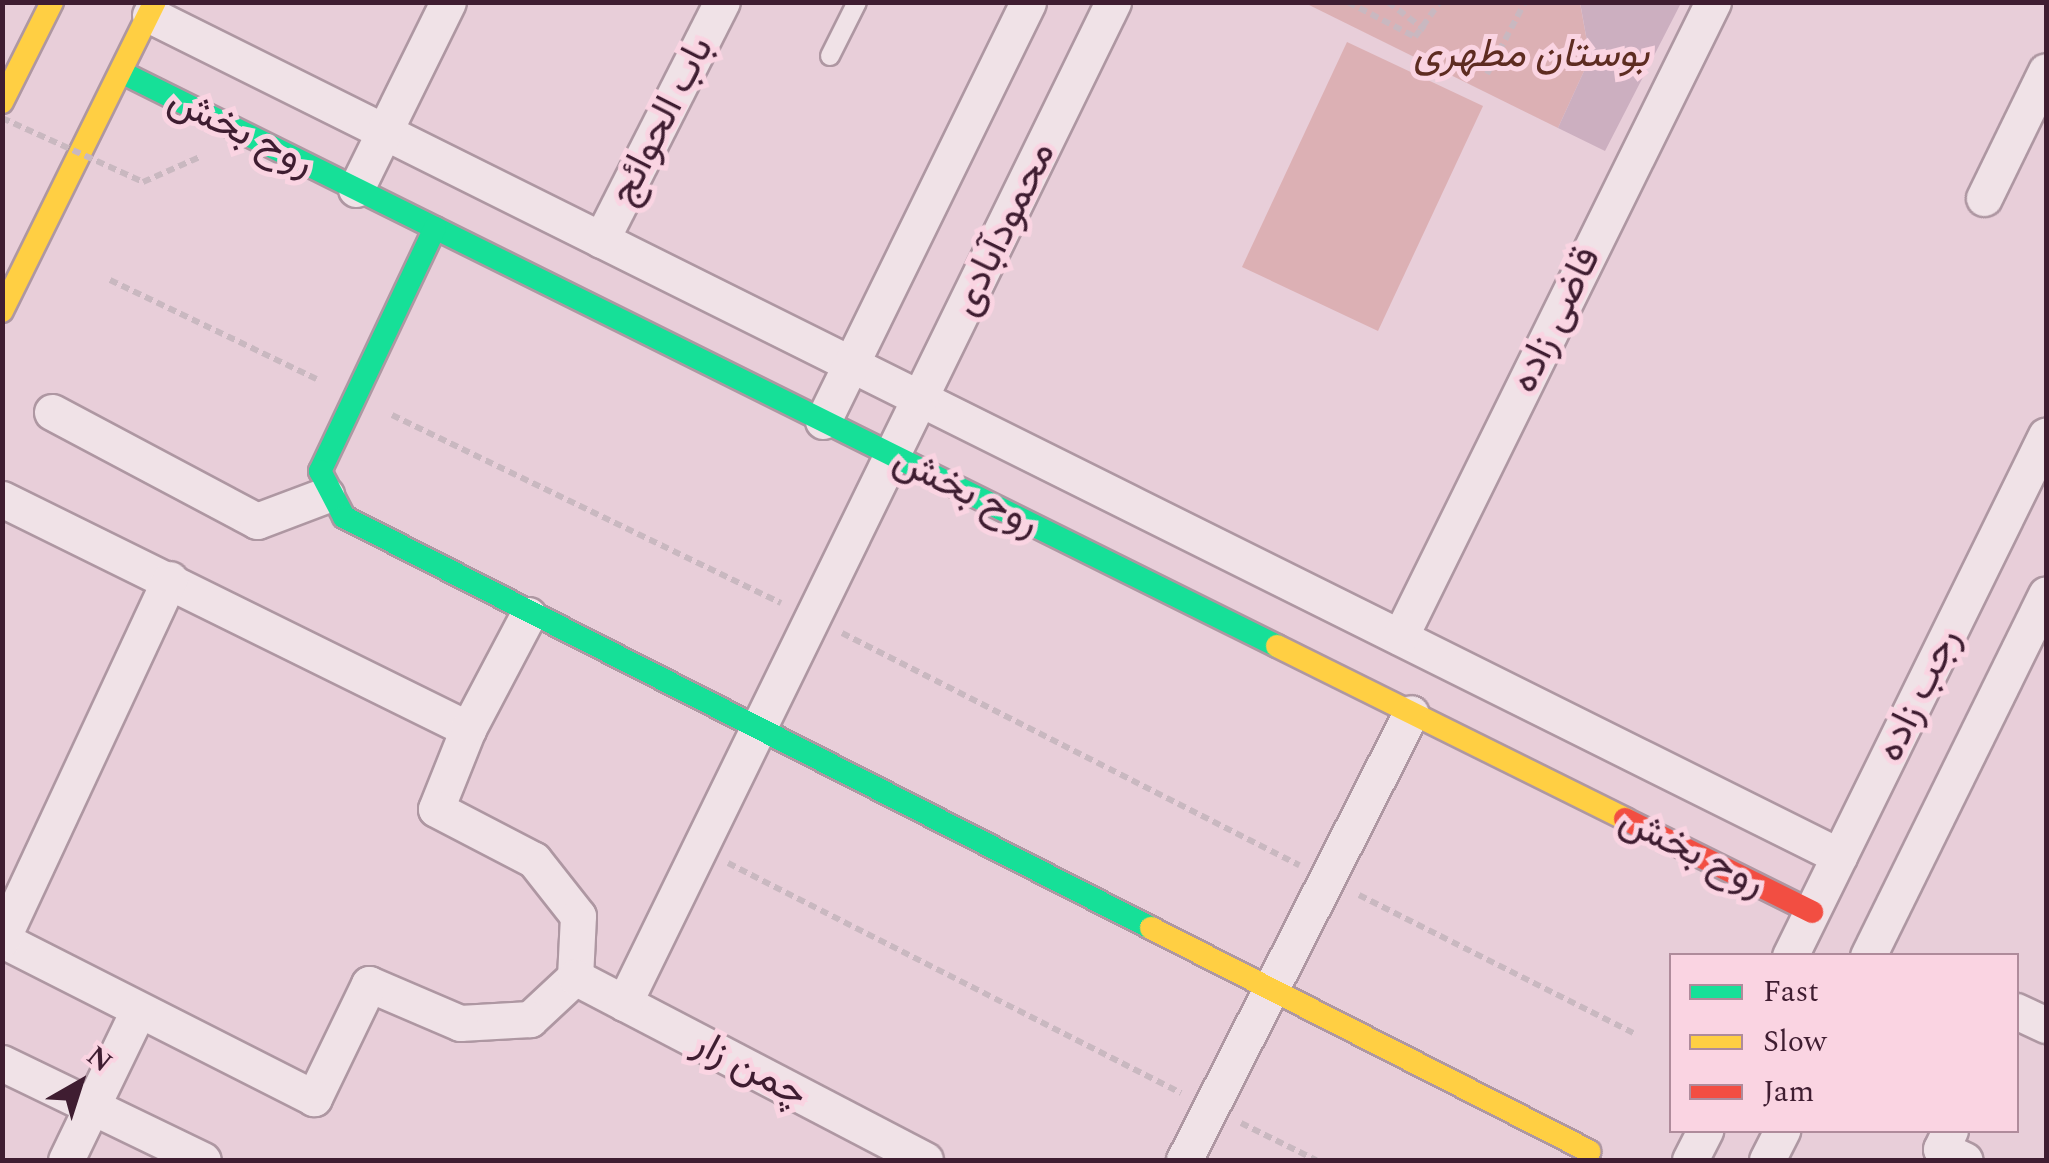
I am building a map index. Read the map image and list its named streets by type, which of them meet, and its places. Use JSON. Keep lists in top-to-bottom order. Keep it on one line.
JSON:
{"streets":{"street":["باب الحوائج","روح بخش","محمودآبادی","قاضی زاده","رجب زاده","چمن زار"]},"crossings":[["باب الحوائج","روح بخش"],["روح بخش","محمودآبادی"],["روح بخش","قاضی زاده"],["روح بخش","رجب زاده"],["محمودآبادی","چمن زار"]],"parks":["بوستان مطهری"],"legend":["Fast","Slow","Jam"],"north":"top right"}
